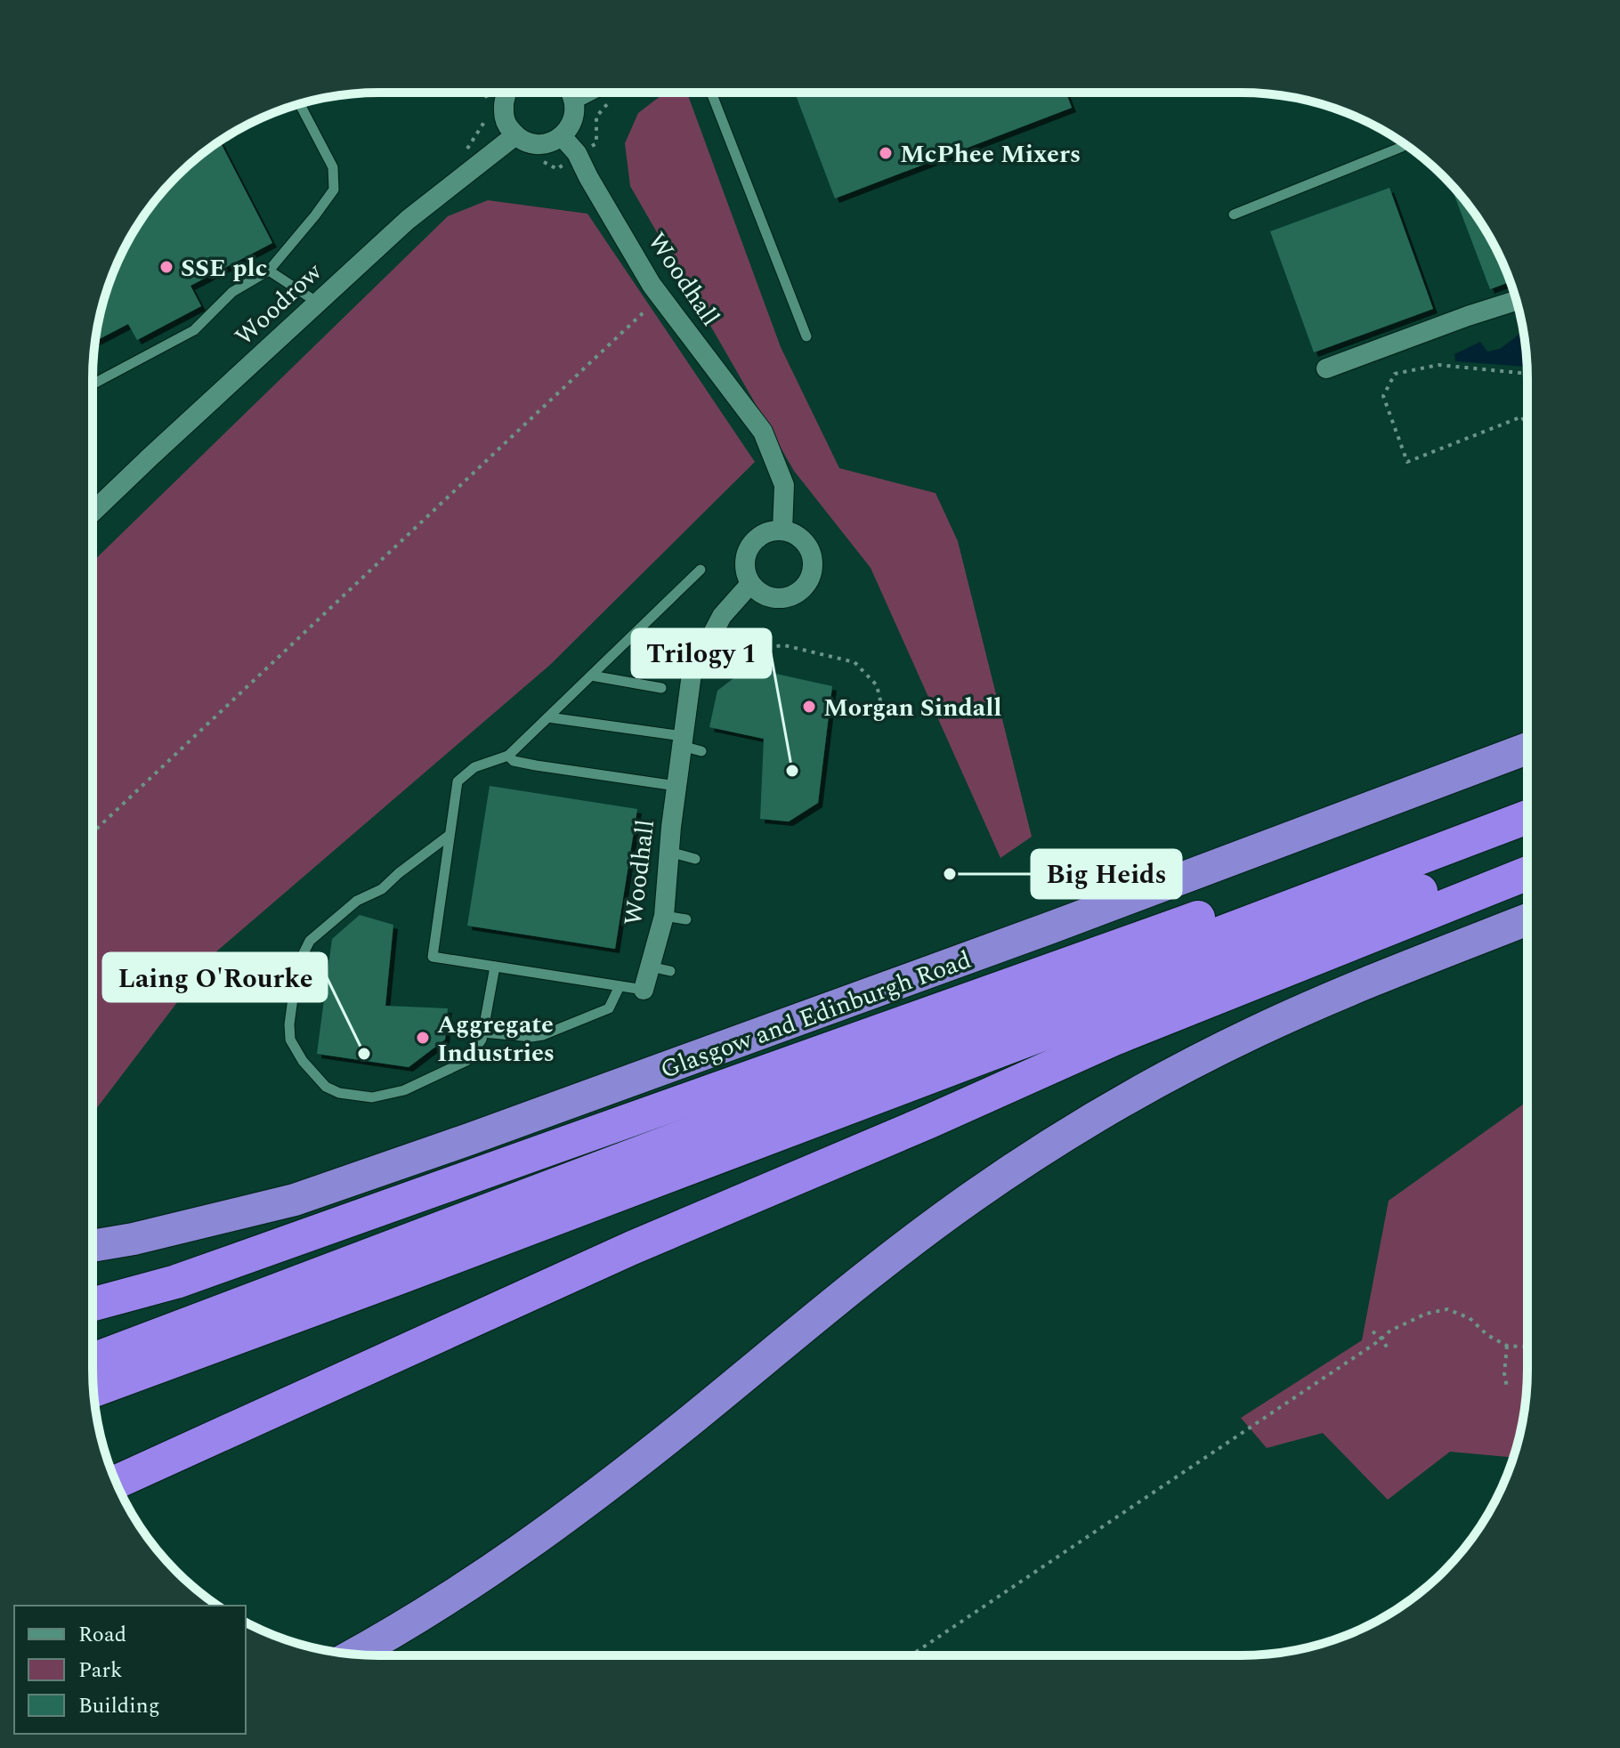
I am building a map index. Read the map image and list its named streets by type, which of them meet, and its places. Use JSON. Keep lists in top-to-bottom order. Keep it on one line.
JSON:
{"streets":{"highway":["Glasgow and Edinburgh Road"],"street":["Woodhall","Woodrow"]},"places":["McPhee Mixers","SSE plc","Morgan Sindall","Trilogy 1","Big Heids","Aggregate Industries","Laing O'Rourke"],"legend":["Road","Park","Building"]}
